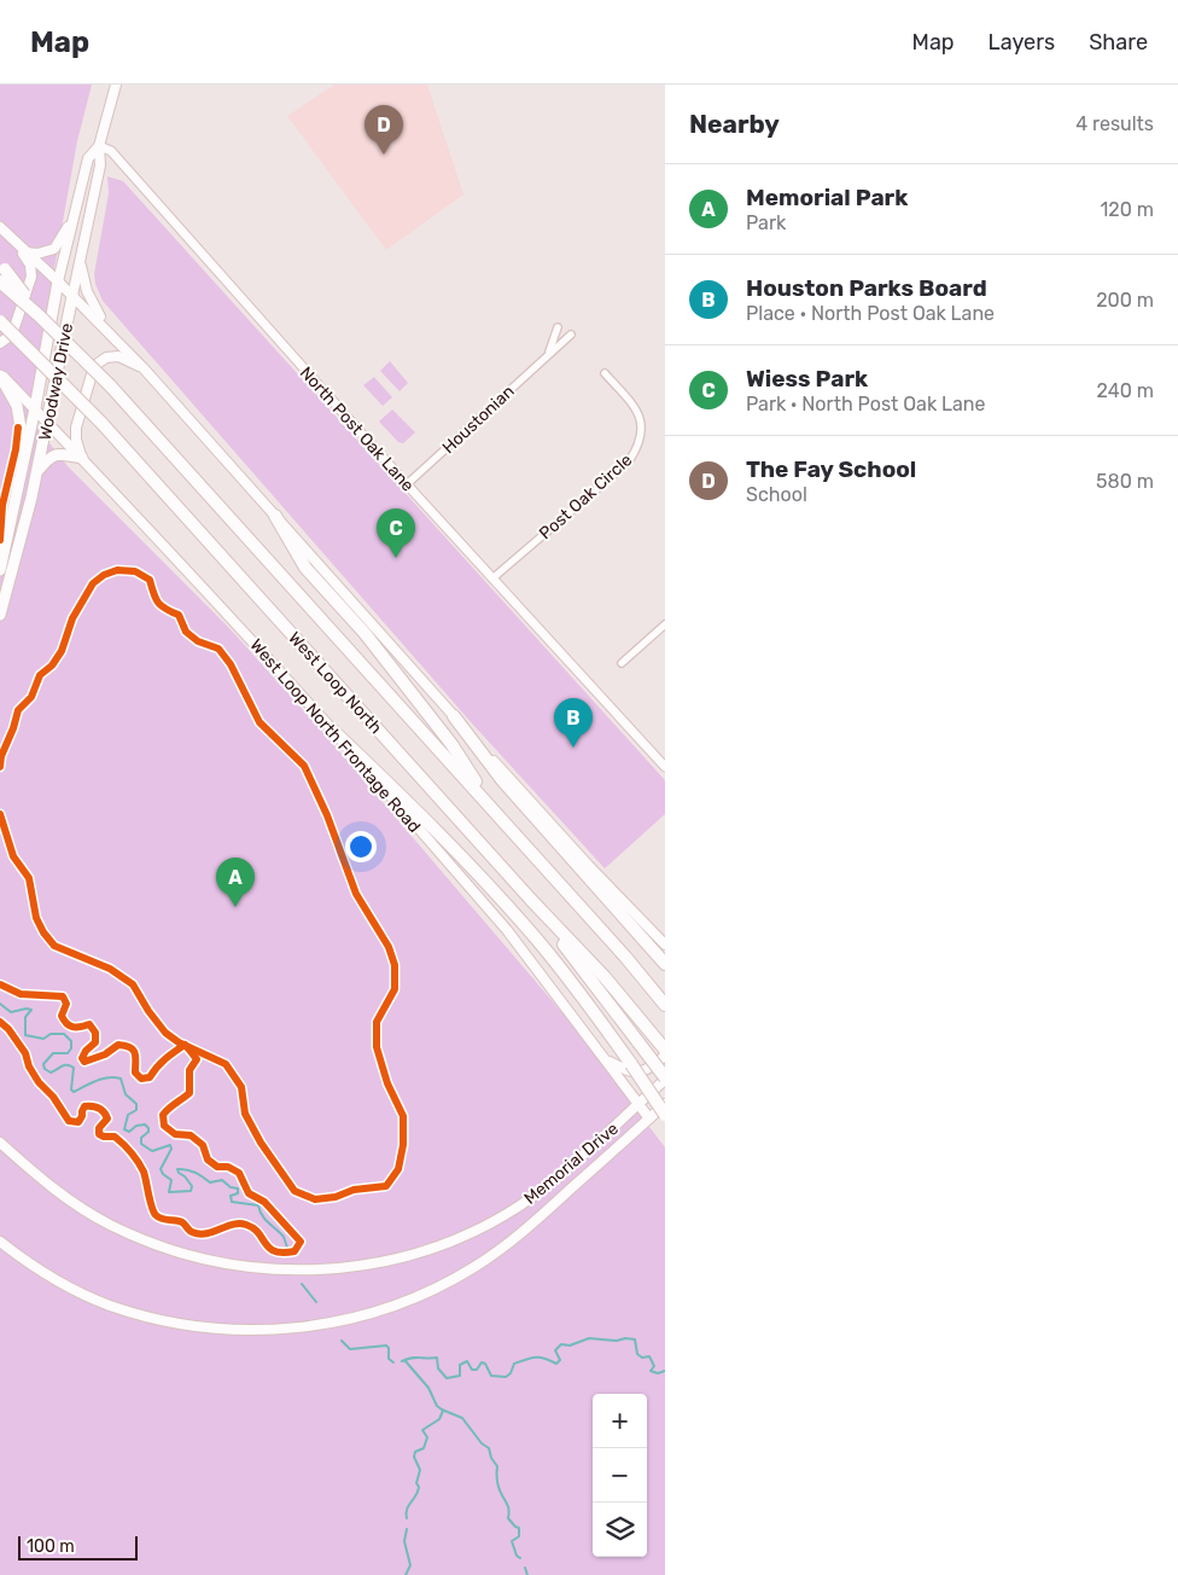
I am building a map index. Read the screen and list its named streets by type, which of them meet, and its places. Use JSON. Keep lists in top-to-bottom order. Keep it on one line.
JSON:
{"streets":{"highway":["West Loop North"],"main road":["Woodway Drive","West Loop North Frontage Road","Memorial Drive"],"street":["Houstonian","North Post Oak Lane","Post Oak Circle"]},"crossings":[["Woodway Drive","North Post Oak Lane"],["Woodway Drive","West Loop North Frontage Road"],["Houstonian","North Post Oak Lane"],["North Post Oak Lane","Post Oak Circle"],["West Loop North Frontage Road","Memorial Drive"]],"scale_bar":"100 m","page":{"header":"Map","nav":["Map","Layers","Share"],"heading":["Nearby","4 results"],"pins":["D","C","B","A"],"list":[{"mark":"A","name":"Memorial Park","note":"Park","value":"120 m"},{"mark":"B","name":"Houston Parks Board","note":"Place · North Post Oak Lane","value":"200 m"},{"mark":"C","name":"Wiess Park","note":"Park · North Post Oak Lane","value":"240 m"},{"mark":"D","name":"The Fay School","note":"School","value":"580 m"}],"map_buttons":["+","−"],"scale":"100 m"}}
